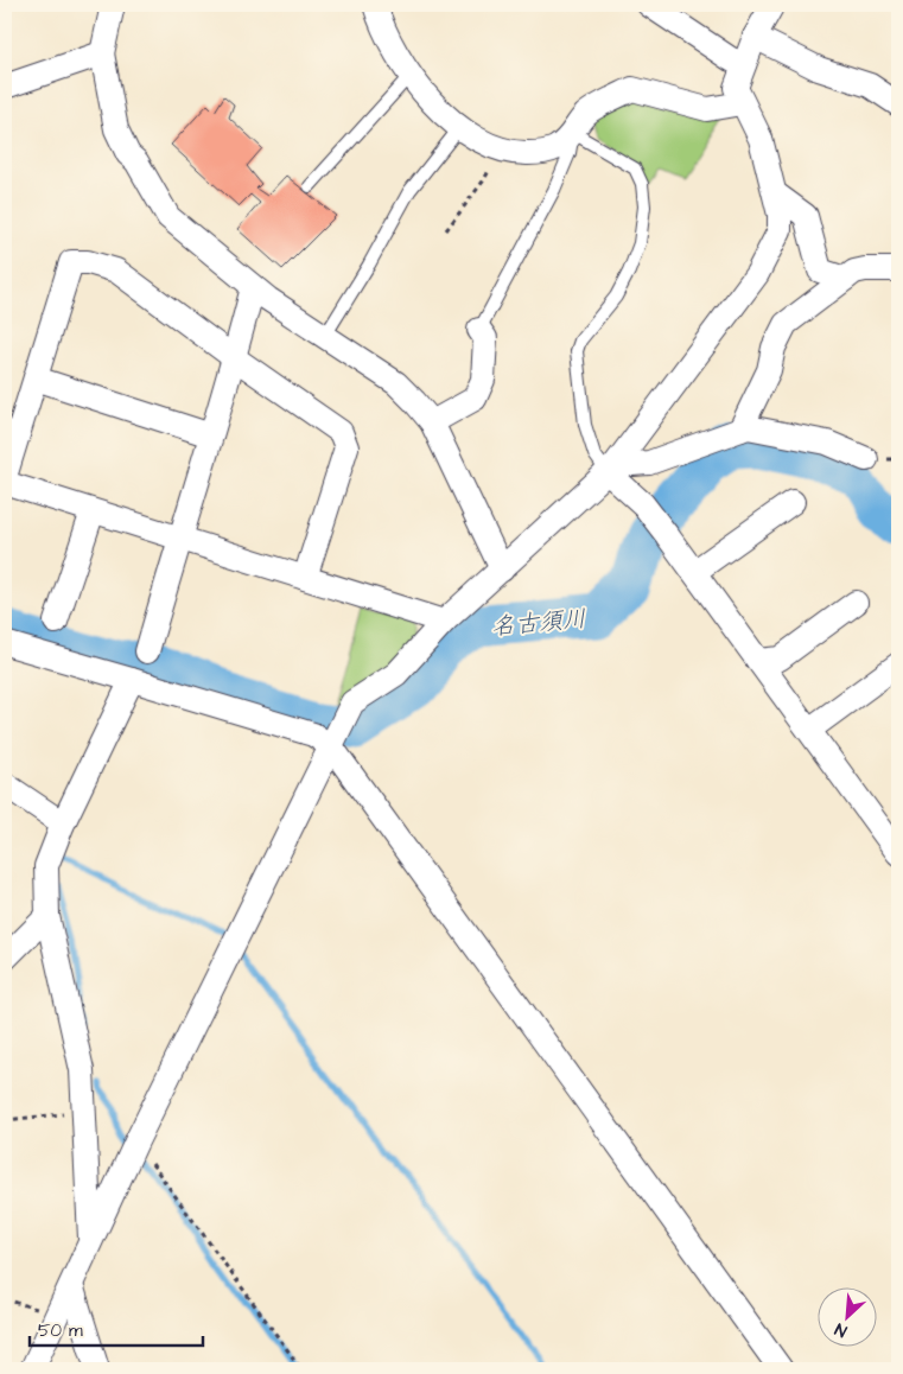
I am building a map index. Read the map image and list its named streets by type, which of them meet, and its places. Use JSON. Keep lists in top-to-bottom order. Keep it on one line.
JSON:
{"water":["名古須川"],"scale_bar":"50 m","north":"bottom left"}
